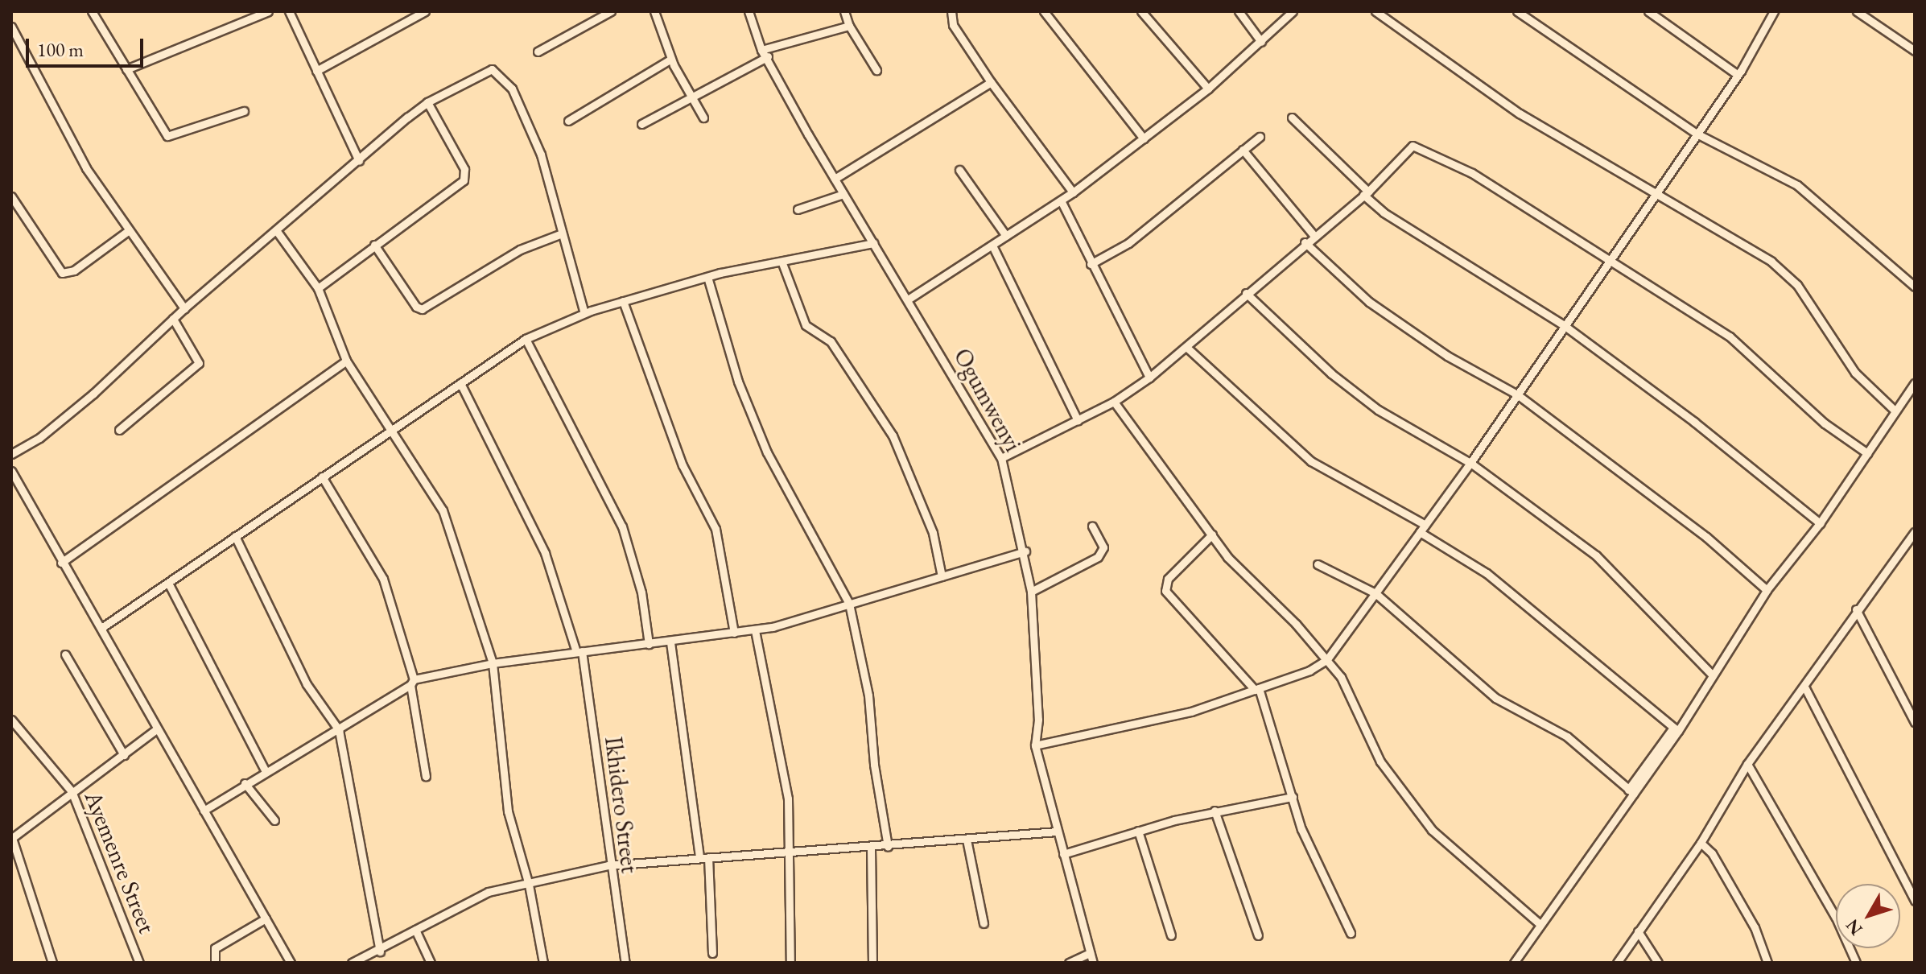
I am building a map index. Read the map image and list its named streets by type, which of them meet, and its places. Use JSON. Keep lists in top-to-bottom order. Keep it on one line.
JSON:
{"streets":{"street":["Ogumwenyi","Ikhidero Street","Ayemenre Street"]},"scale_bar":"100 m","north":"bottom left"}
